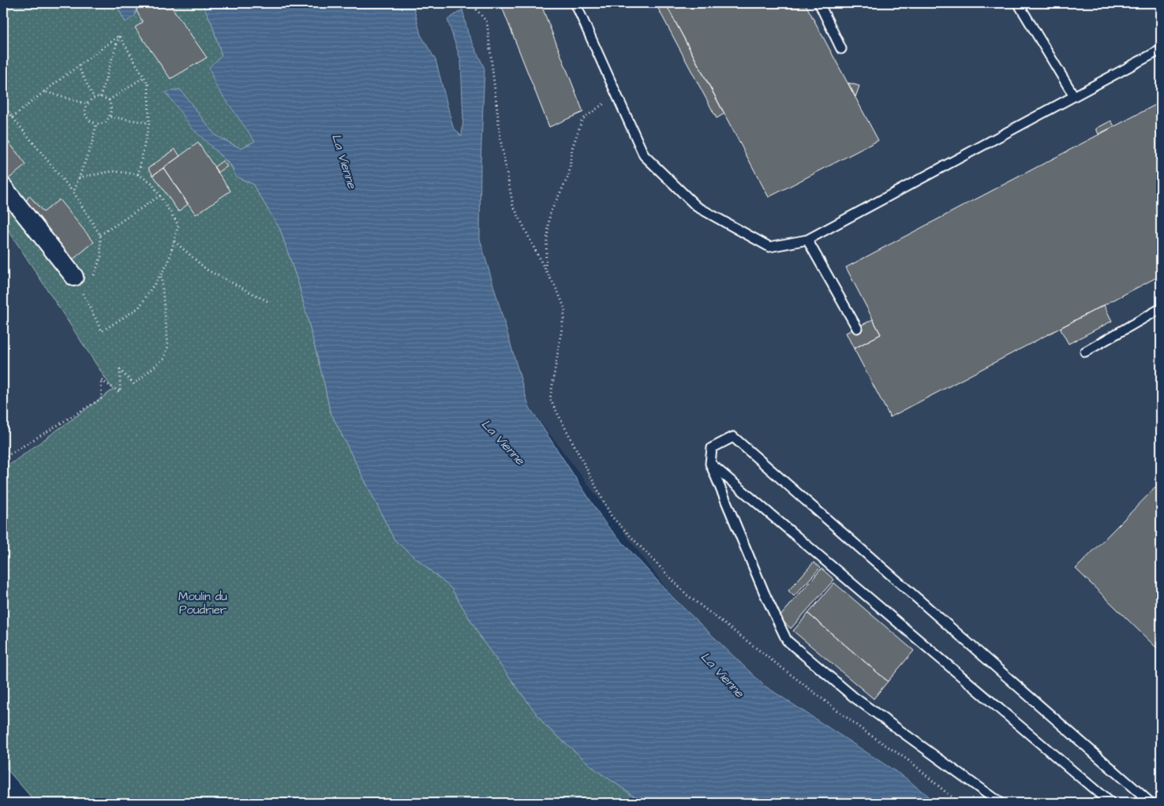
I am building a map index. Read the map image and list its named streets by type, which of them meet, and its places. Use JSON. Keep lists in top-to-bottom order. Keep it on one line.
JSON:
{"water":["La Vienne"],"parks":["Moulin du Poudrier"]}
